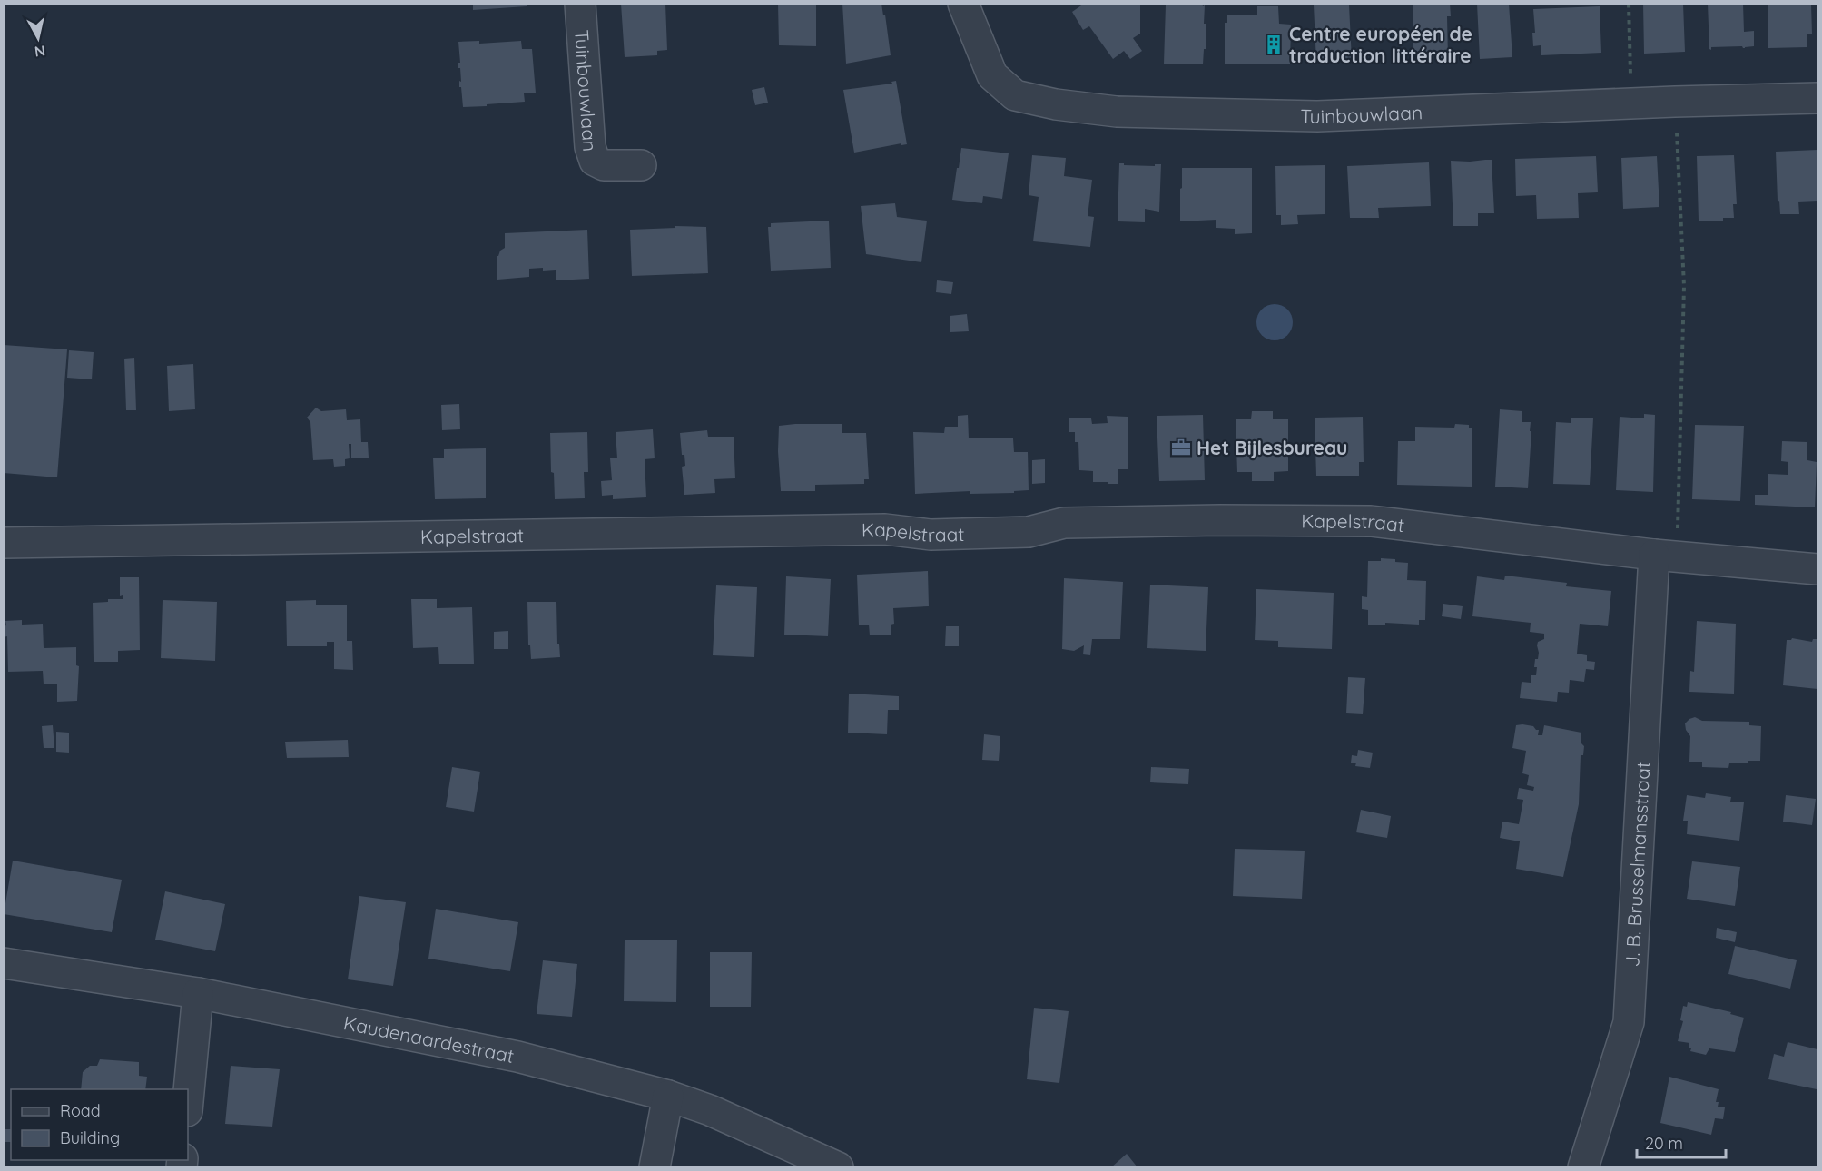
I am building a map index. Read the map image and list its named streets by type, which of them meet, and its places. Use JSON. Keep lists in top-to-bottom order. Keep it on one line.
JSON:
{"streets":{"street":["Tuinbouwlaan","Kapelstraat","J. B. Brusselmansstraat","Kaudenaardestraat"]},"crossings":[["Kapelstraat","J. B. Brusselmansstraat"]],"places":{"building":["Centre européen de traduction littéraire"],"office":["Het Bijlesbureau"]},"legend":["Road","Building"],"scale_bar":"20 m","north":"bottom"}
